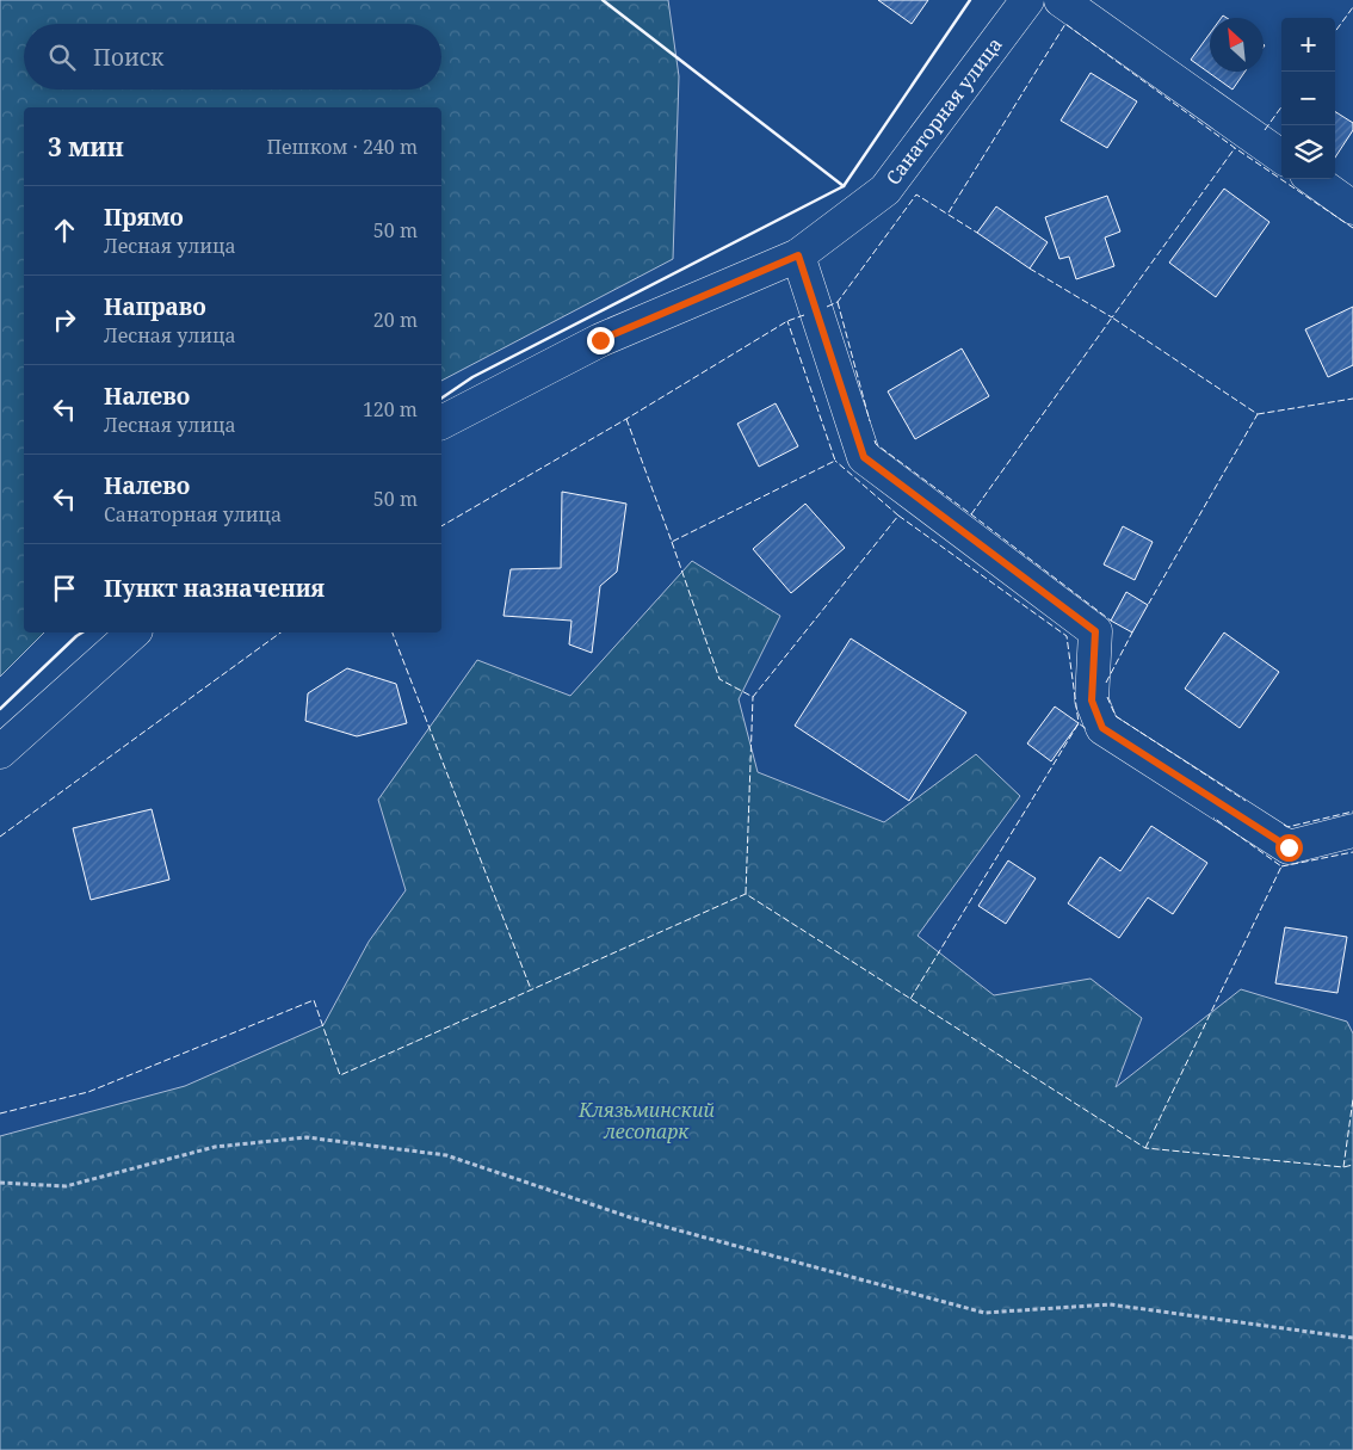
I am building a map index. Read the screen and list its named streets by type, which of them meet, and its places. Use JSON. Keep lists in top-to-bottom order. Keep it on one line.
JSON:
{"streets":{"street":["Санаторная улица"]},"parks":["Клязьминский лесопарк"],"north":"top left","page":{"map_buttons":["+","−"],"search":"Поиск","heading":["3 мин","Пешком · 240 m"],"list":[["Прямо","Лесная улица","50 m"],["Направо","Лесная улица","20 m"],["Налево","Лесная улица","120 m"],["Налево","Санаторная улица","50 m"],"Пункт назначения"]}}
